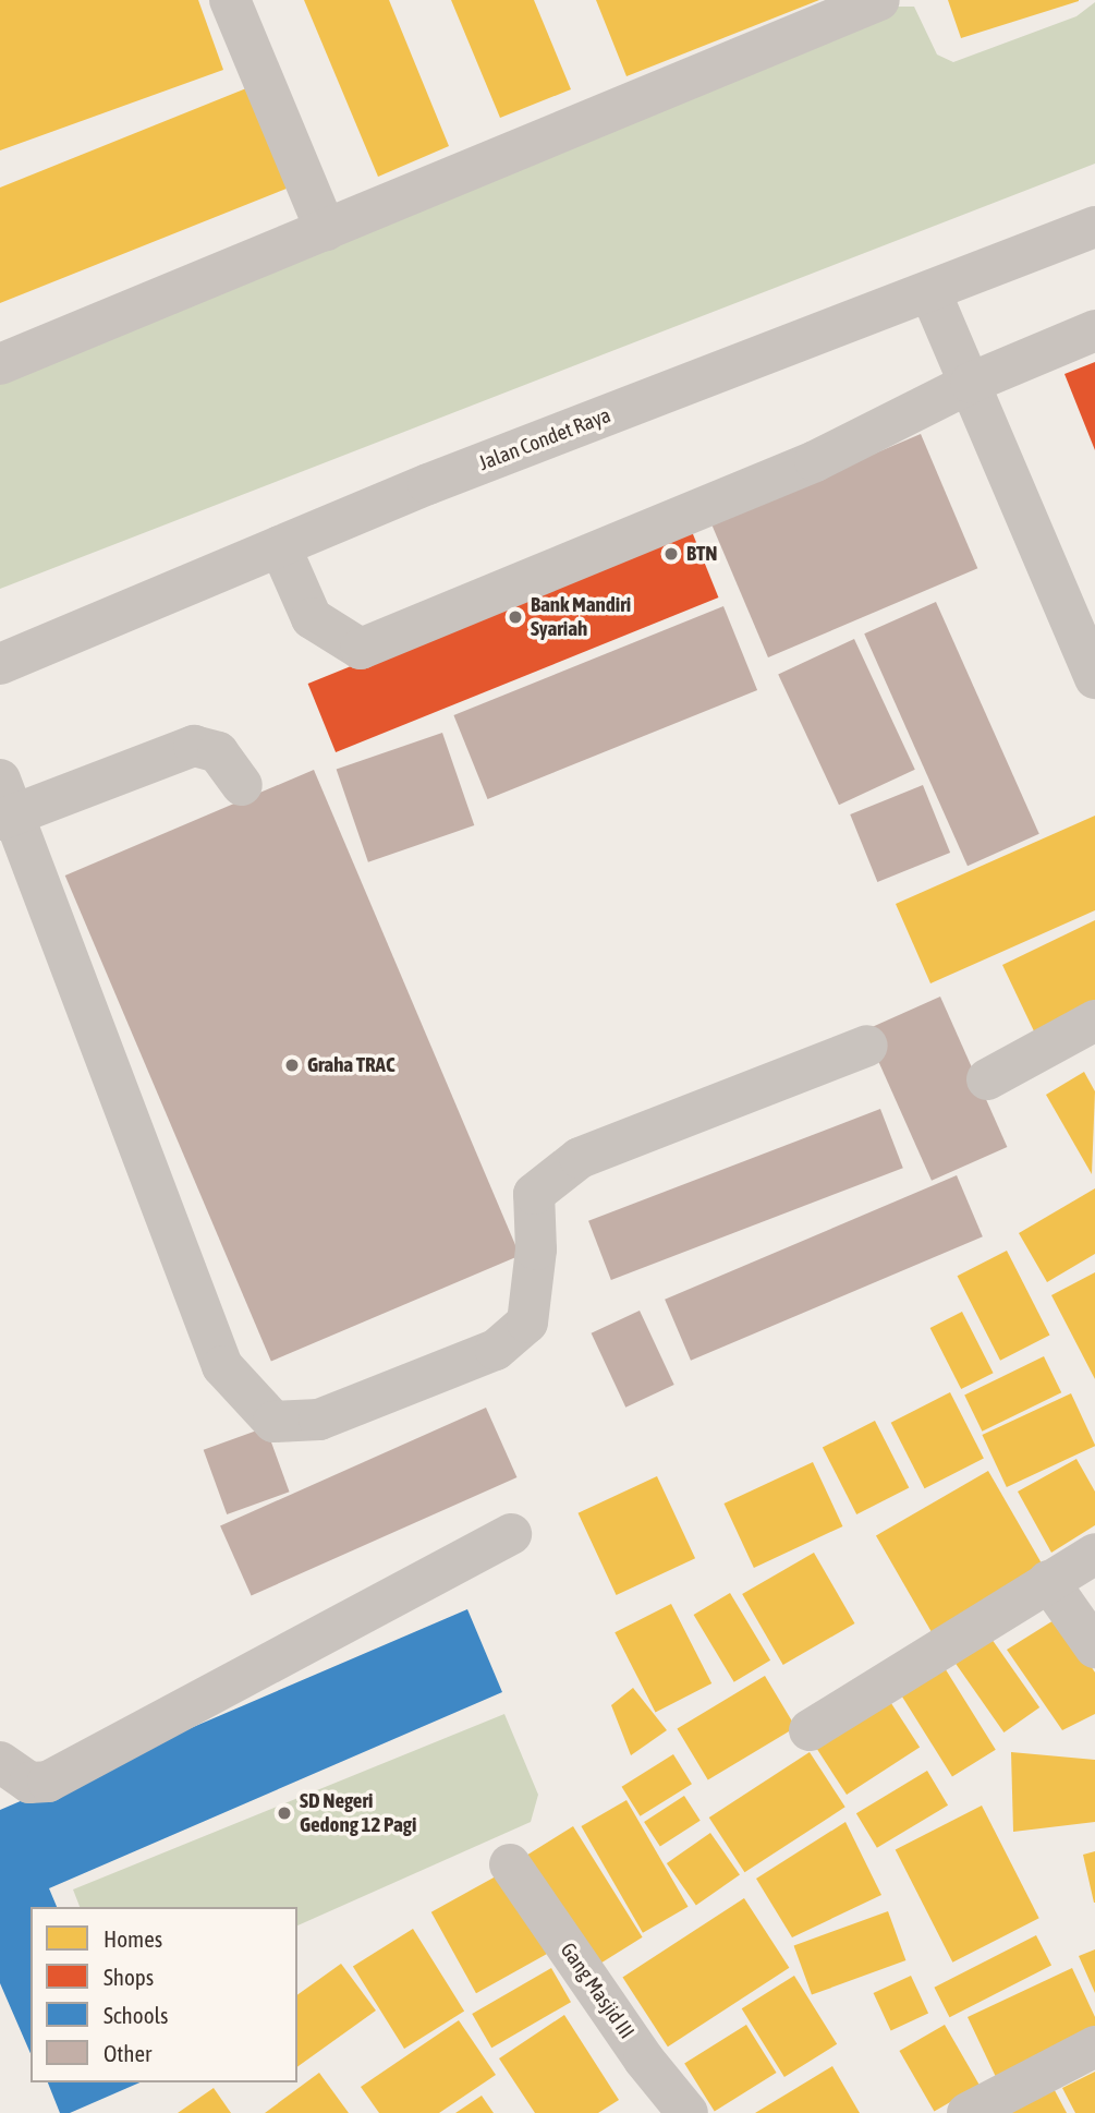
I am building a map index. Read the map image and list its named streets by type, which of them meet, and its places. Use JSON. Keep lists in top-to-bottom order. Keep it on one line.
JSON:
{"streets":{"street":["Jalan Condet Raya","Gang Masjid III"]},"places":["BTN","Bank Mandiri Syariah","Graha TRAC","SD Negeri Gedong 12 Pagi"],"legend":["Homes","Shops","Schools","Other"]}
